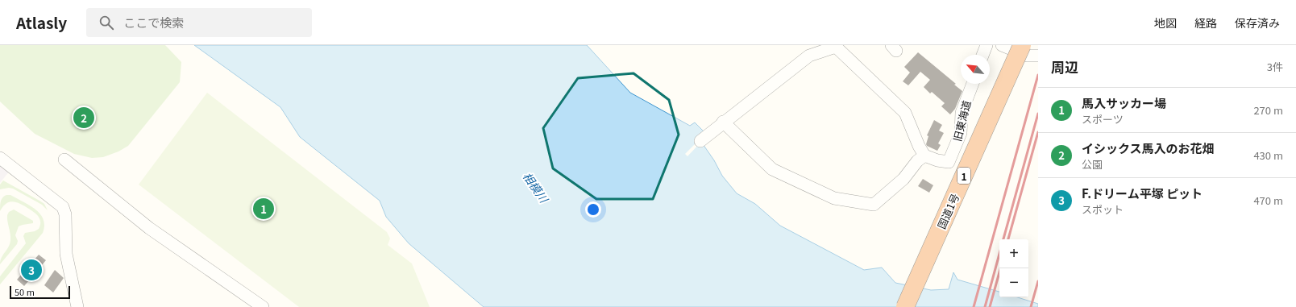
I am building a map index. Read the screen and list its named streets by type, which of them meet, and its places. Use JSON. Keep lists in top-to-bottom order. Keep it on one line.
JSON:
{"streets":{"highway":["1","国道1号"],"street":["旧東海道"]},"water":["相模川"],"scale_bar":"50 m","north":"top left","page":{"header":"Atlasly","search":"ここで検索","nav":["地図","経路","保存済み"],"heading":["周辺","3件"],"list":[{"mark":"1","name":"馬入サッカー場","note":"スポーツ","value":"270 m"},{"mark":"2","name":"イシックス馬入のお花畑","note":"公園","value":"430 m"},{"mark":"3","name":"F.ドリーム平塚 ピット","note":"スポット","value":"470 m"}],"pins":["2","1","3"],"map_buttons":["+","−"],"scale":"50 m"}}
